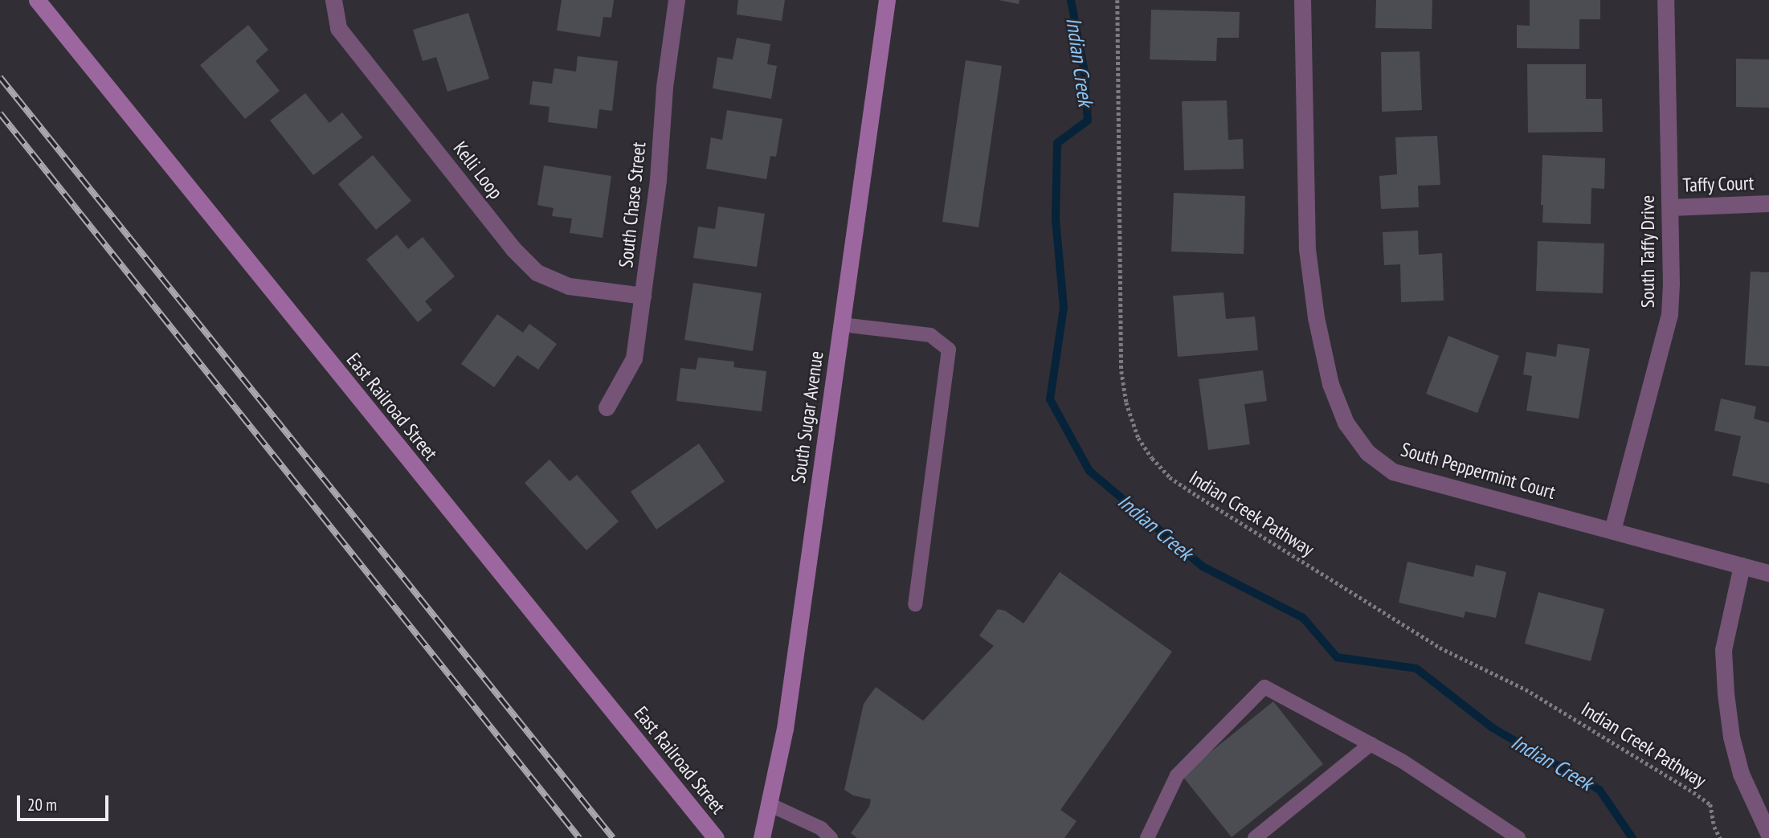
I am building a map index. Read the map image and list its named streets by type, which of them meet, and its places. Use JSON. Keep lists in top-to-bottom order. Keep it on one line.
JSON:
{"streets":{"street":["Kelli Loop","Taffy Court","South Chase Street","South Taffy Drive","East Railroad Street","South Sugar Avenue","South Peppermint Court"],"path":["Indian Creek Pathway"]},"crossings":[["Kelli Loop","South Chase Street"],["Taffy Court","South Taffy Drive"],["South Taffy Drive","South Peppermint Court"]],"water":["Indian Creek"],"scale_bar":"20 m"}
